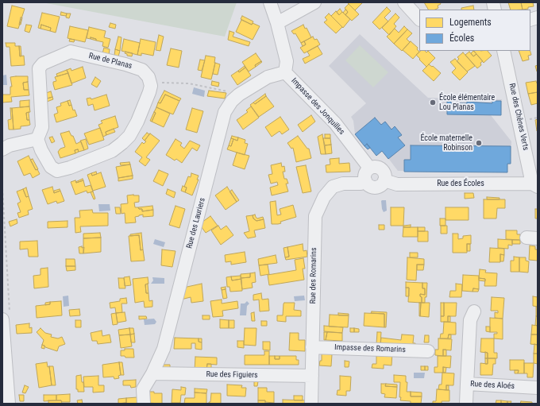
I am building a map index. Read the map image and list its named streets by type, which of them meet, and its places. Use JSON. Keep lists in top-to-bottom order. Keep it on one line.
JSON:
{"streets":{"street":["Rue de Planas","Impasse des Jonquilles","Rue des Chênes Verts","Rue des Écoles","Rue des Lauriers","Rue des Romarins","Impasse des Romarins","Rue des Figuiers","Rue des Aloés"]},"crossings":[["Impasse des Jonquilles","Rue des Écoles"],["Impasse des Jonquilles","Rue des Lauriers"],["Impasse des Jonquilles","Rue des Romarins"],["Rue des Chênes Verts","Rue des Écoles"],["Rue des Écoles","Rue des Romarins"],["Rue des Lauriers","Rue des Figuiers"],["Rue des Romarins","Impasse des Romarins"],["Rue des Romarins","Rue des Figuiers"]],"places":["École élémentaire Lou Planas","École maternelle Robinson"],"legend":["Logements","Écoles"]}
